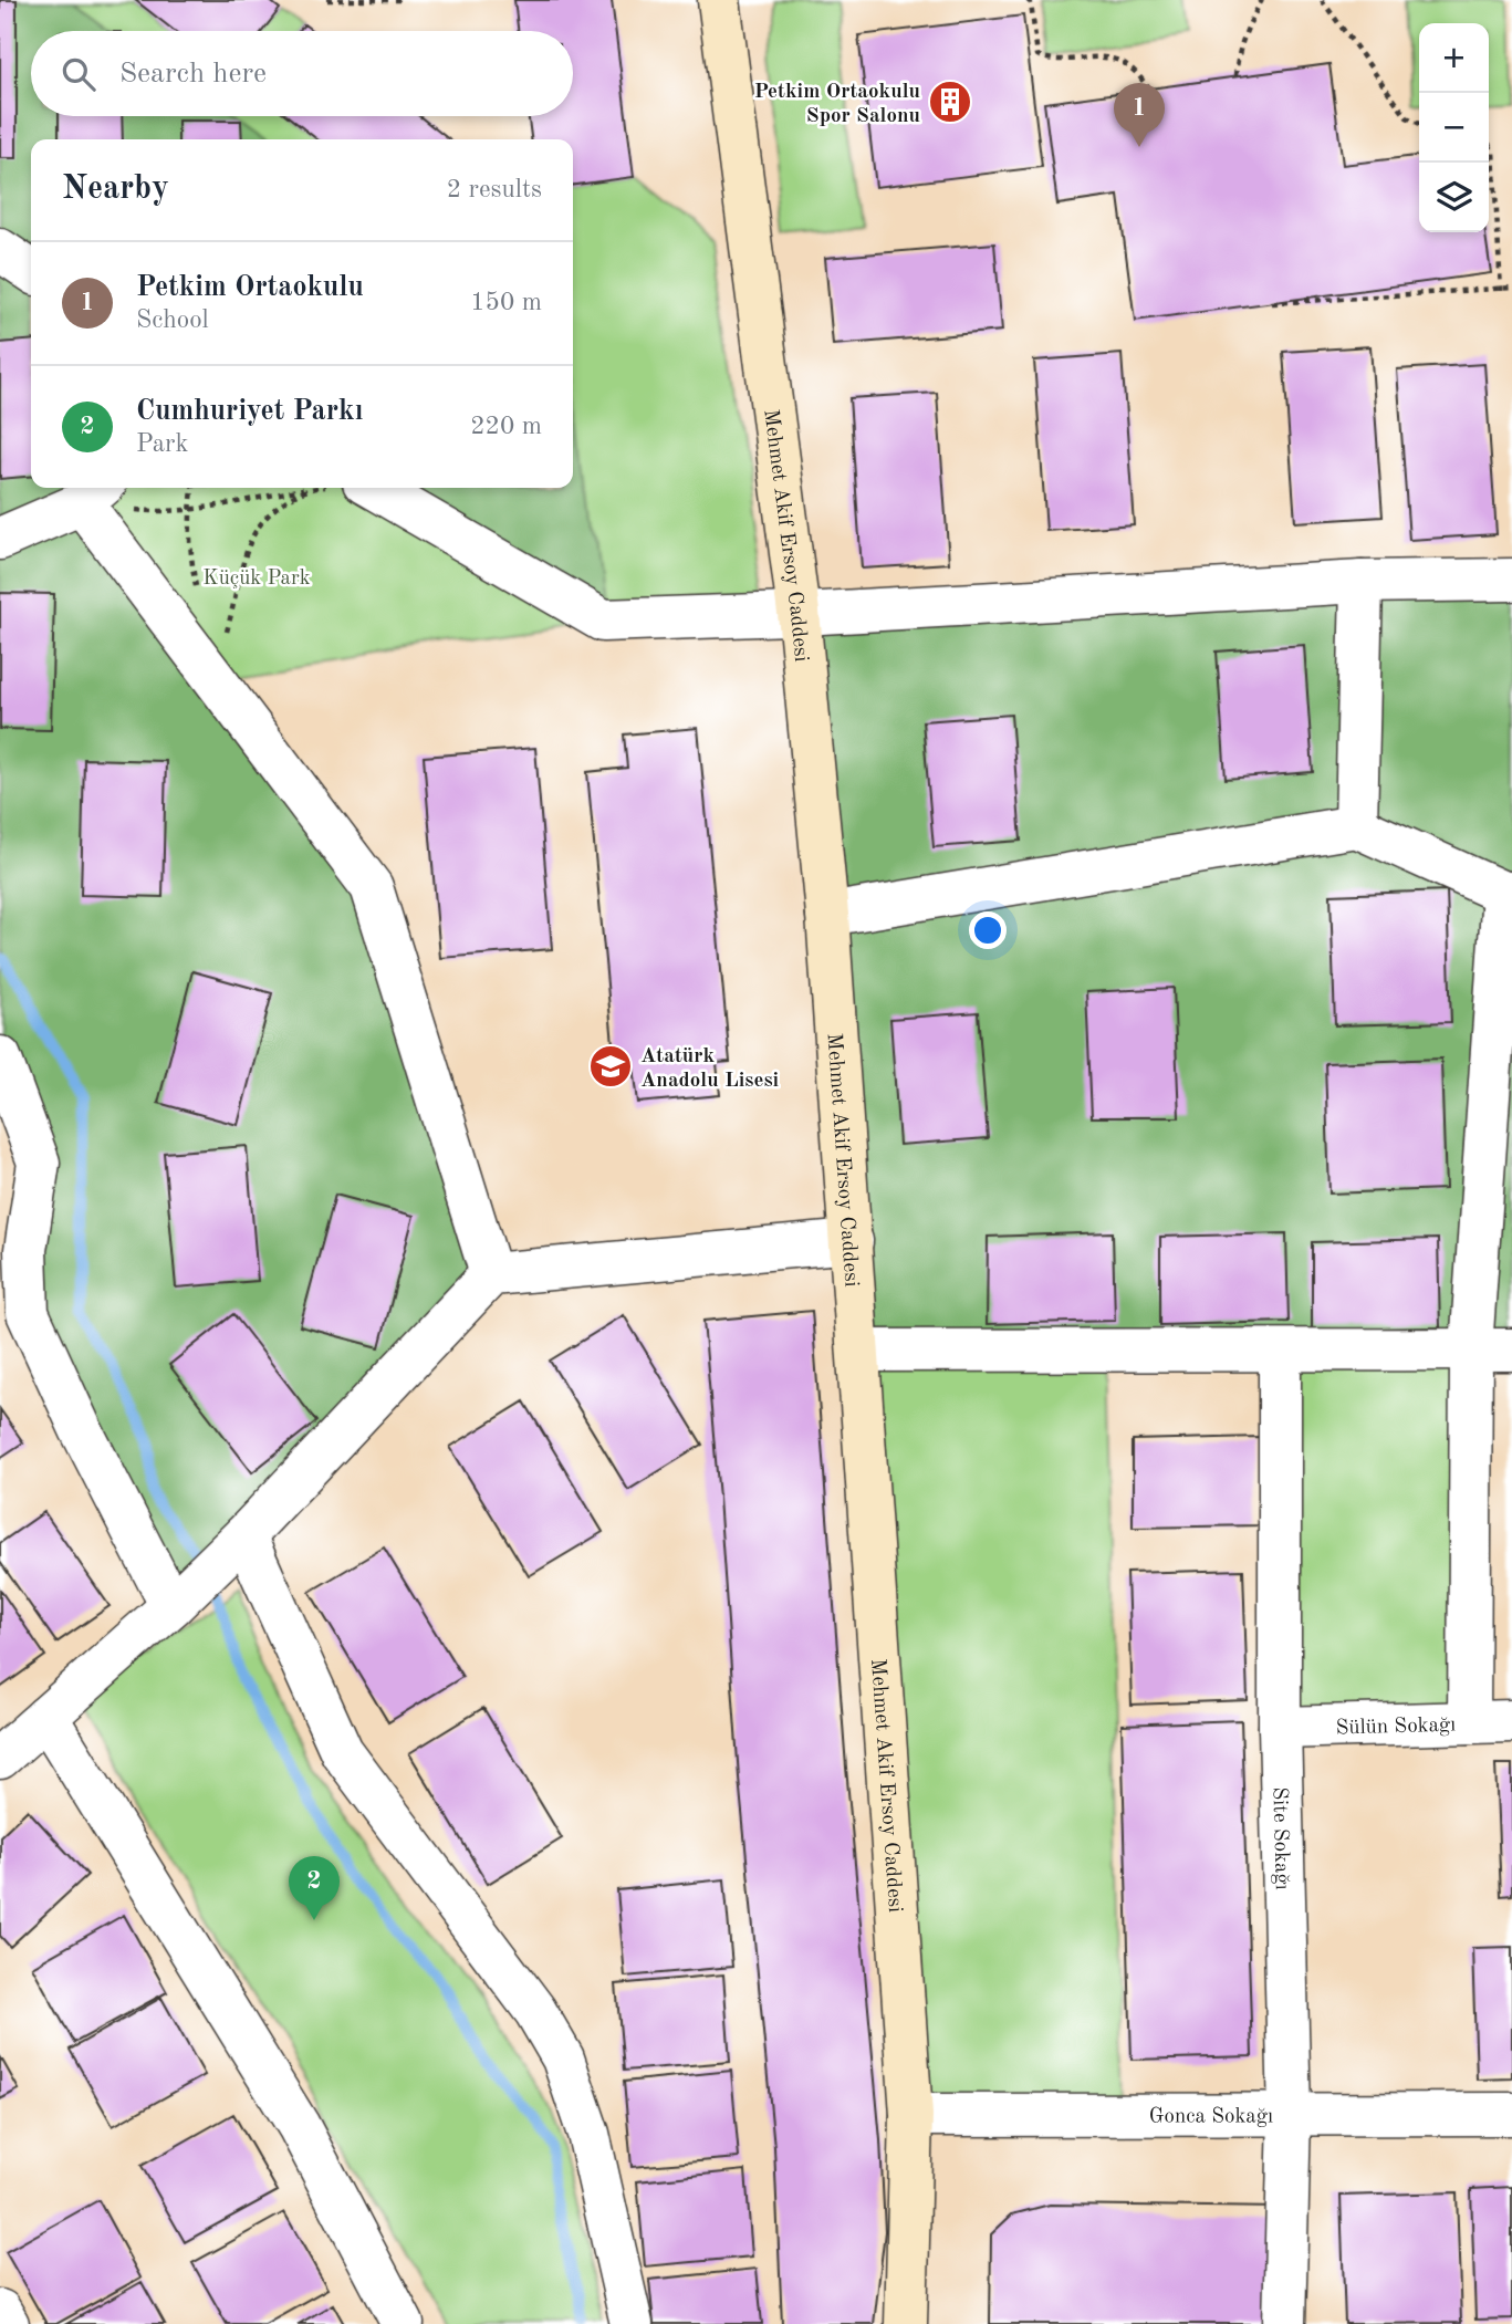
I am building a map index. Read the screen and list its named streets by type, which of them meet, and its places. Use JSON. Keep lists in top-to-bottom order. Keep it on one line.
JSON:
{"streets":{"main road":["Mehmet Akif Ersoy Caddesi"],"street":["Sülün Sokağı","Site Sokağı","Gonca Sokağı"]},"crossings":[["Mehmet Akif Ersoy Caddesi","Gonca Sokağı"],["Sülün Sokağı","Site Sokağı"],["Site Sokağı","Gonca Sokağı"]],"parks":["Küçük Park"],"places":{"building":["Petkim Ortaokulu Spor Salonu"],"school or university":["Atatürk Anadolu Lisesi"]},"page":{"map_buttons":["+","−"],"search":"Search here","pins":["1","2"],"heading":["Nearby","2 results"],"list":[{"mark":"1","name":"Petkim Ortaokulu","note":"School","value":"150 m"},{"mark":"2","name":"Cumhuriyet Parkı","note":"Park","value":"220 m"}]}}
